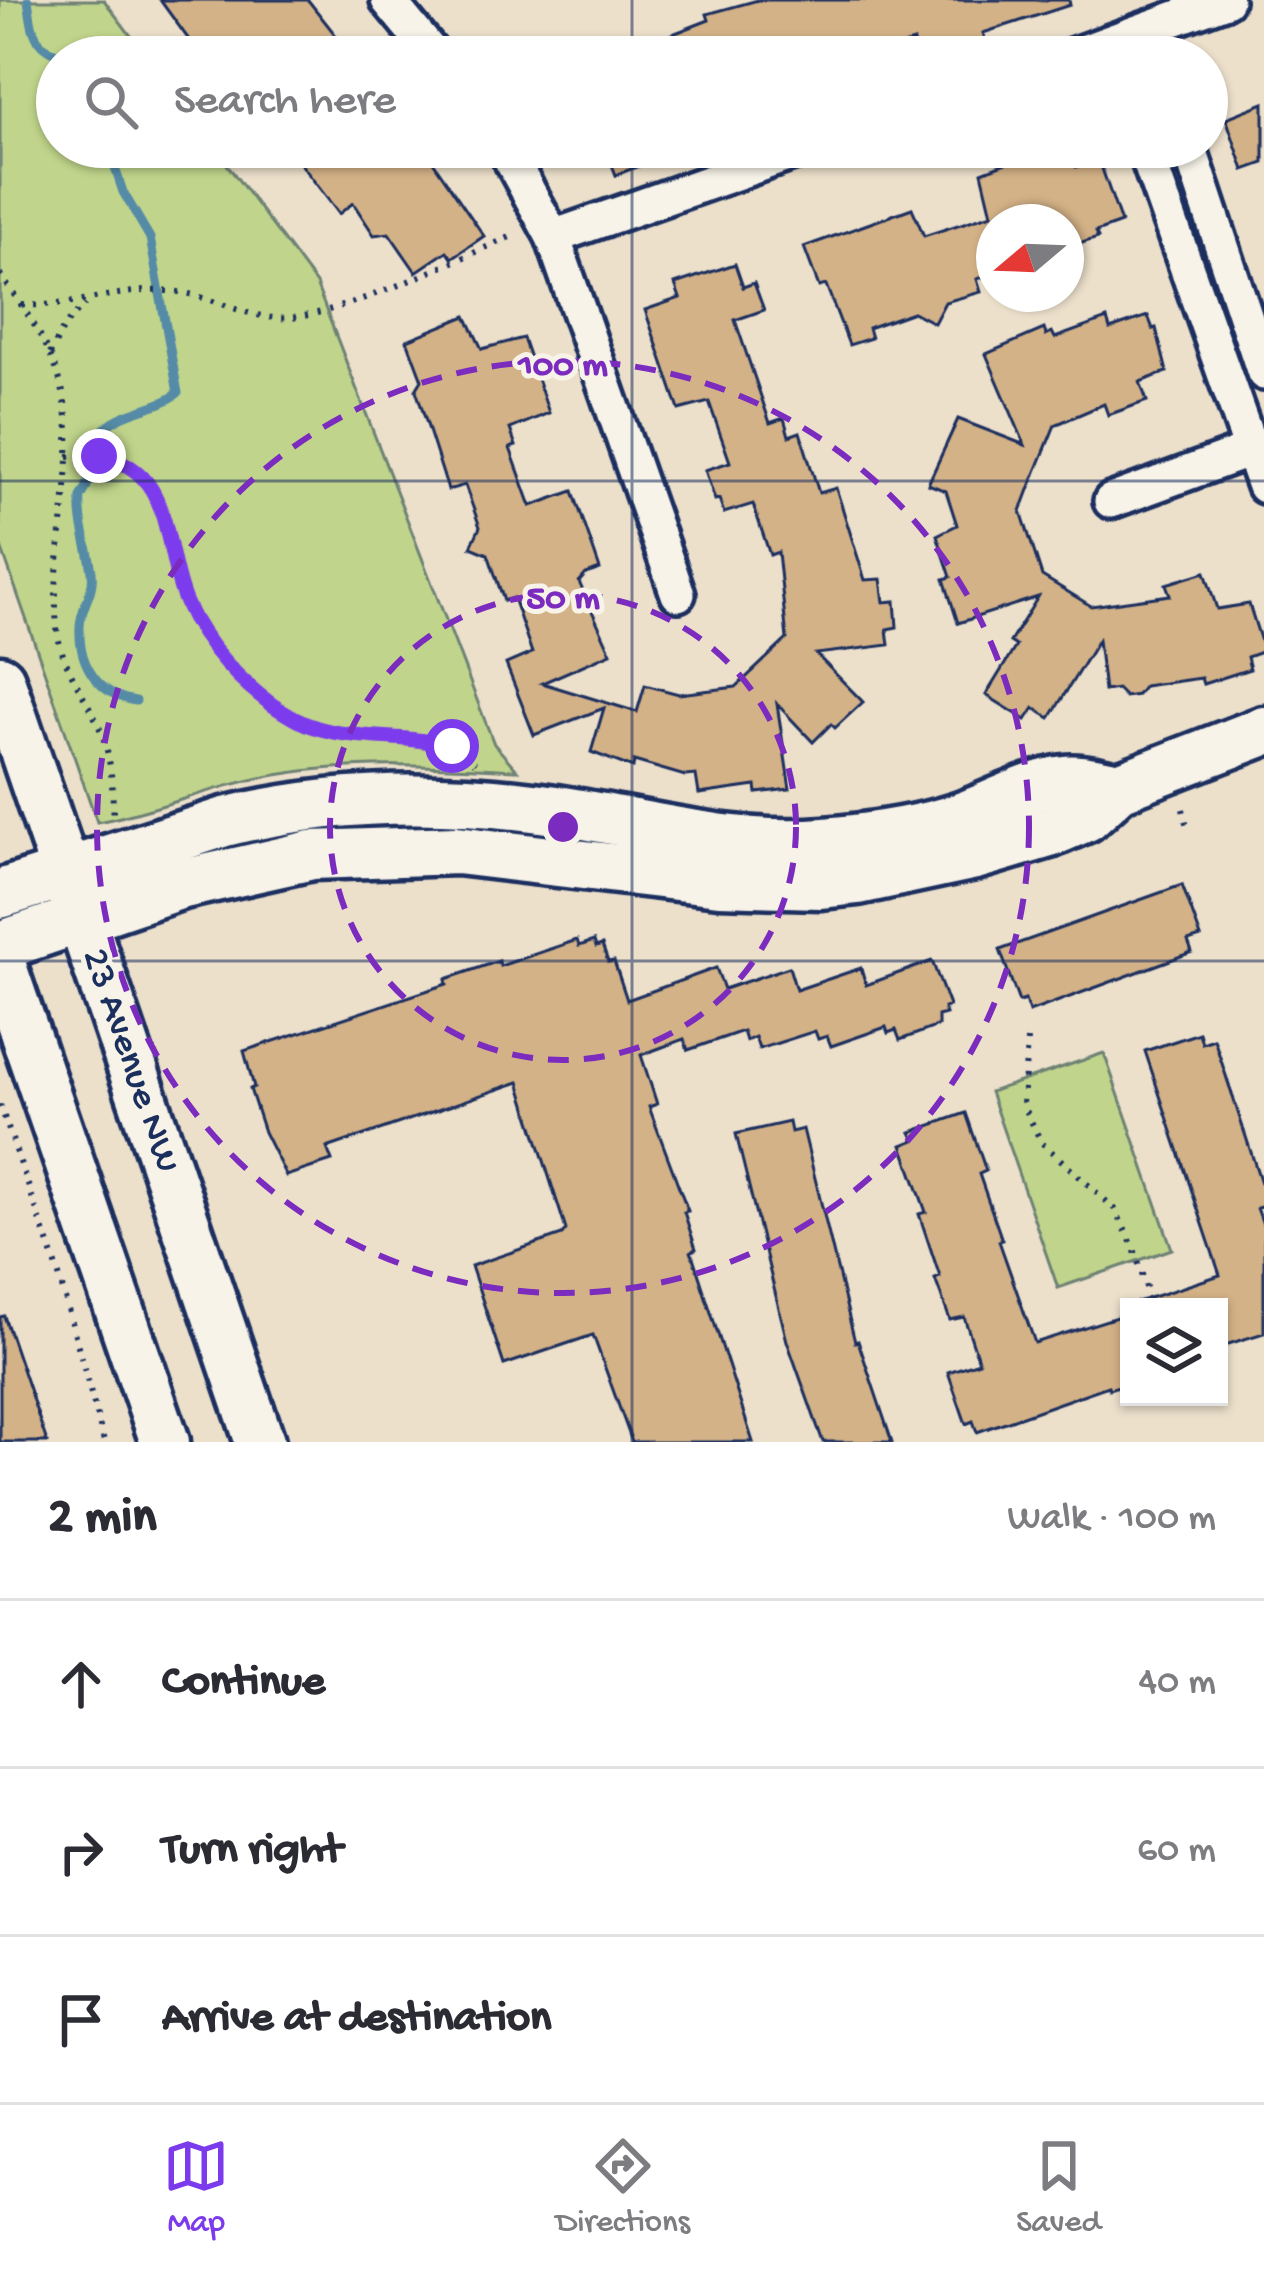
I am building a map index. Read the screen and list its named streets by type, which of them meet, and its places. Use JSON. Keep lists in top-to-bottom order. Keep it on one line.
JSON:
{"streets":{"street":["23 Avenue NW"]},"north":"left","page":{"search":"Search here","heading":["2 min","Walk · 100 m"],"list":[["Continue","40 m"],["Turn right","60 m"],"Arrive at destination"],"nav":["Map","Directions","Saved"]},"rings":["100 m","50 m"]}
